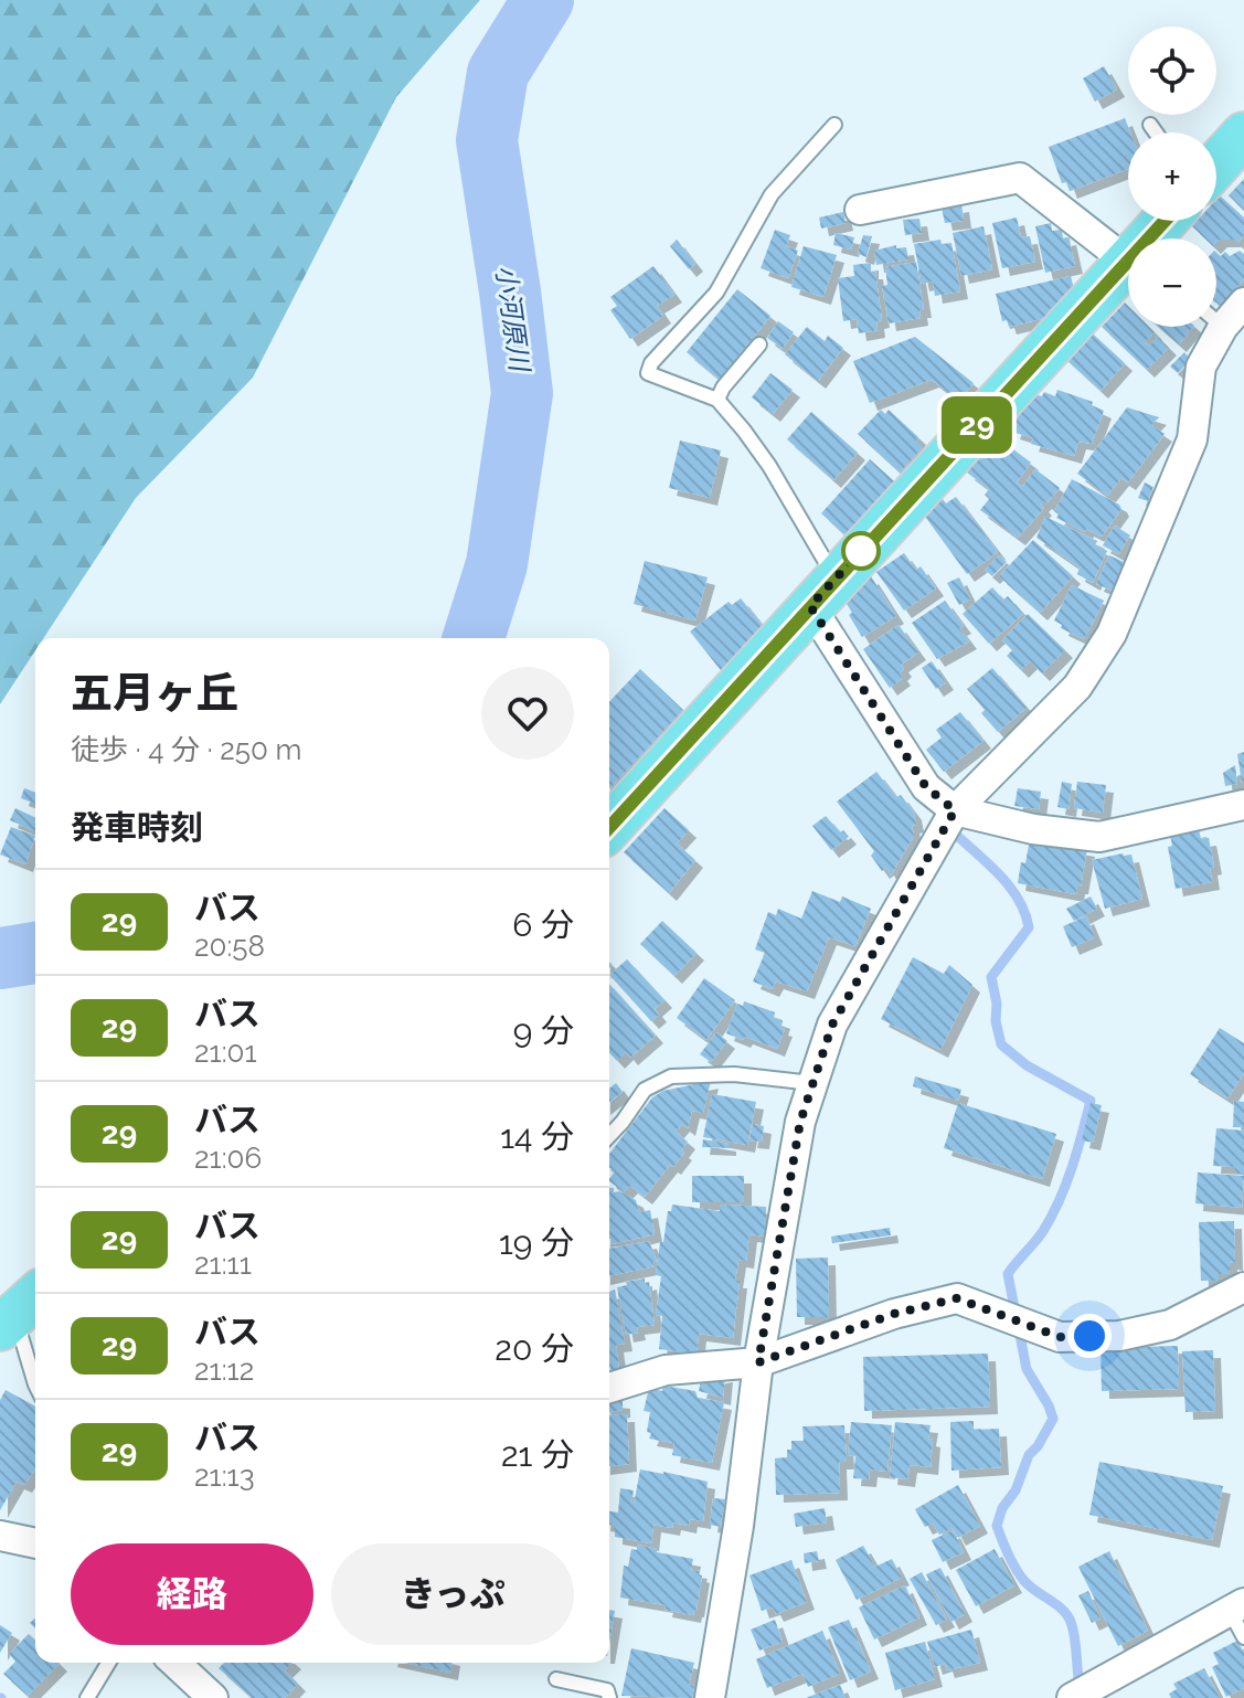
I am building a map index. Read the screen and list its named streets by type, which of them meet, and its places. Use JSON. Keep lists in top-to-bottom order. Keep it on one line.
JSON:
{"water":["小河原川"],"lines":["bus line 29"],"page":{"on_map":"29","map_buttons":["+","−"],"heading":[["五月ヶ丘","徒歩 · 4 分 · 250 m"],"発車時刻"],"list":[{"mark":"29","name":"バス","note":"20:58","value":"6 分"},{"mark":"29","name":"バス","note":"21:01","value":"9 分"},{"mark":"29","name":"バス","note":"21:06","value":"14 分"},{"mark":"29","name":"バス","note":"21:11","value":"19 分"},{"mark":"29","name":"バス","note":"21:12","value":"20 分"},{"mark":"29","name":"バス","note":"21:13","value":"21 分"}],"buttons":["経路","きっぷ"]}}
